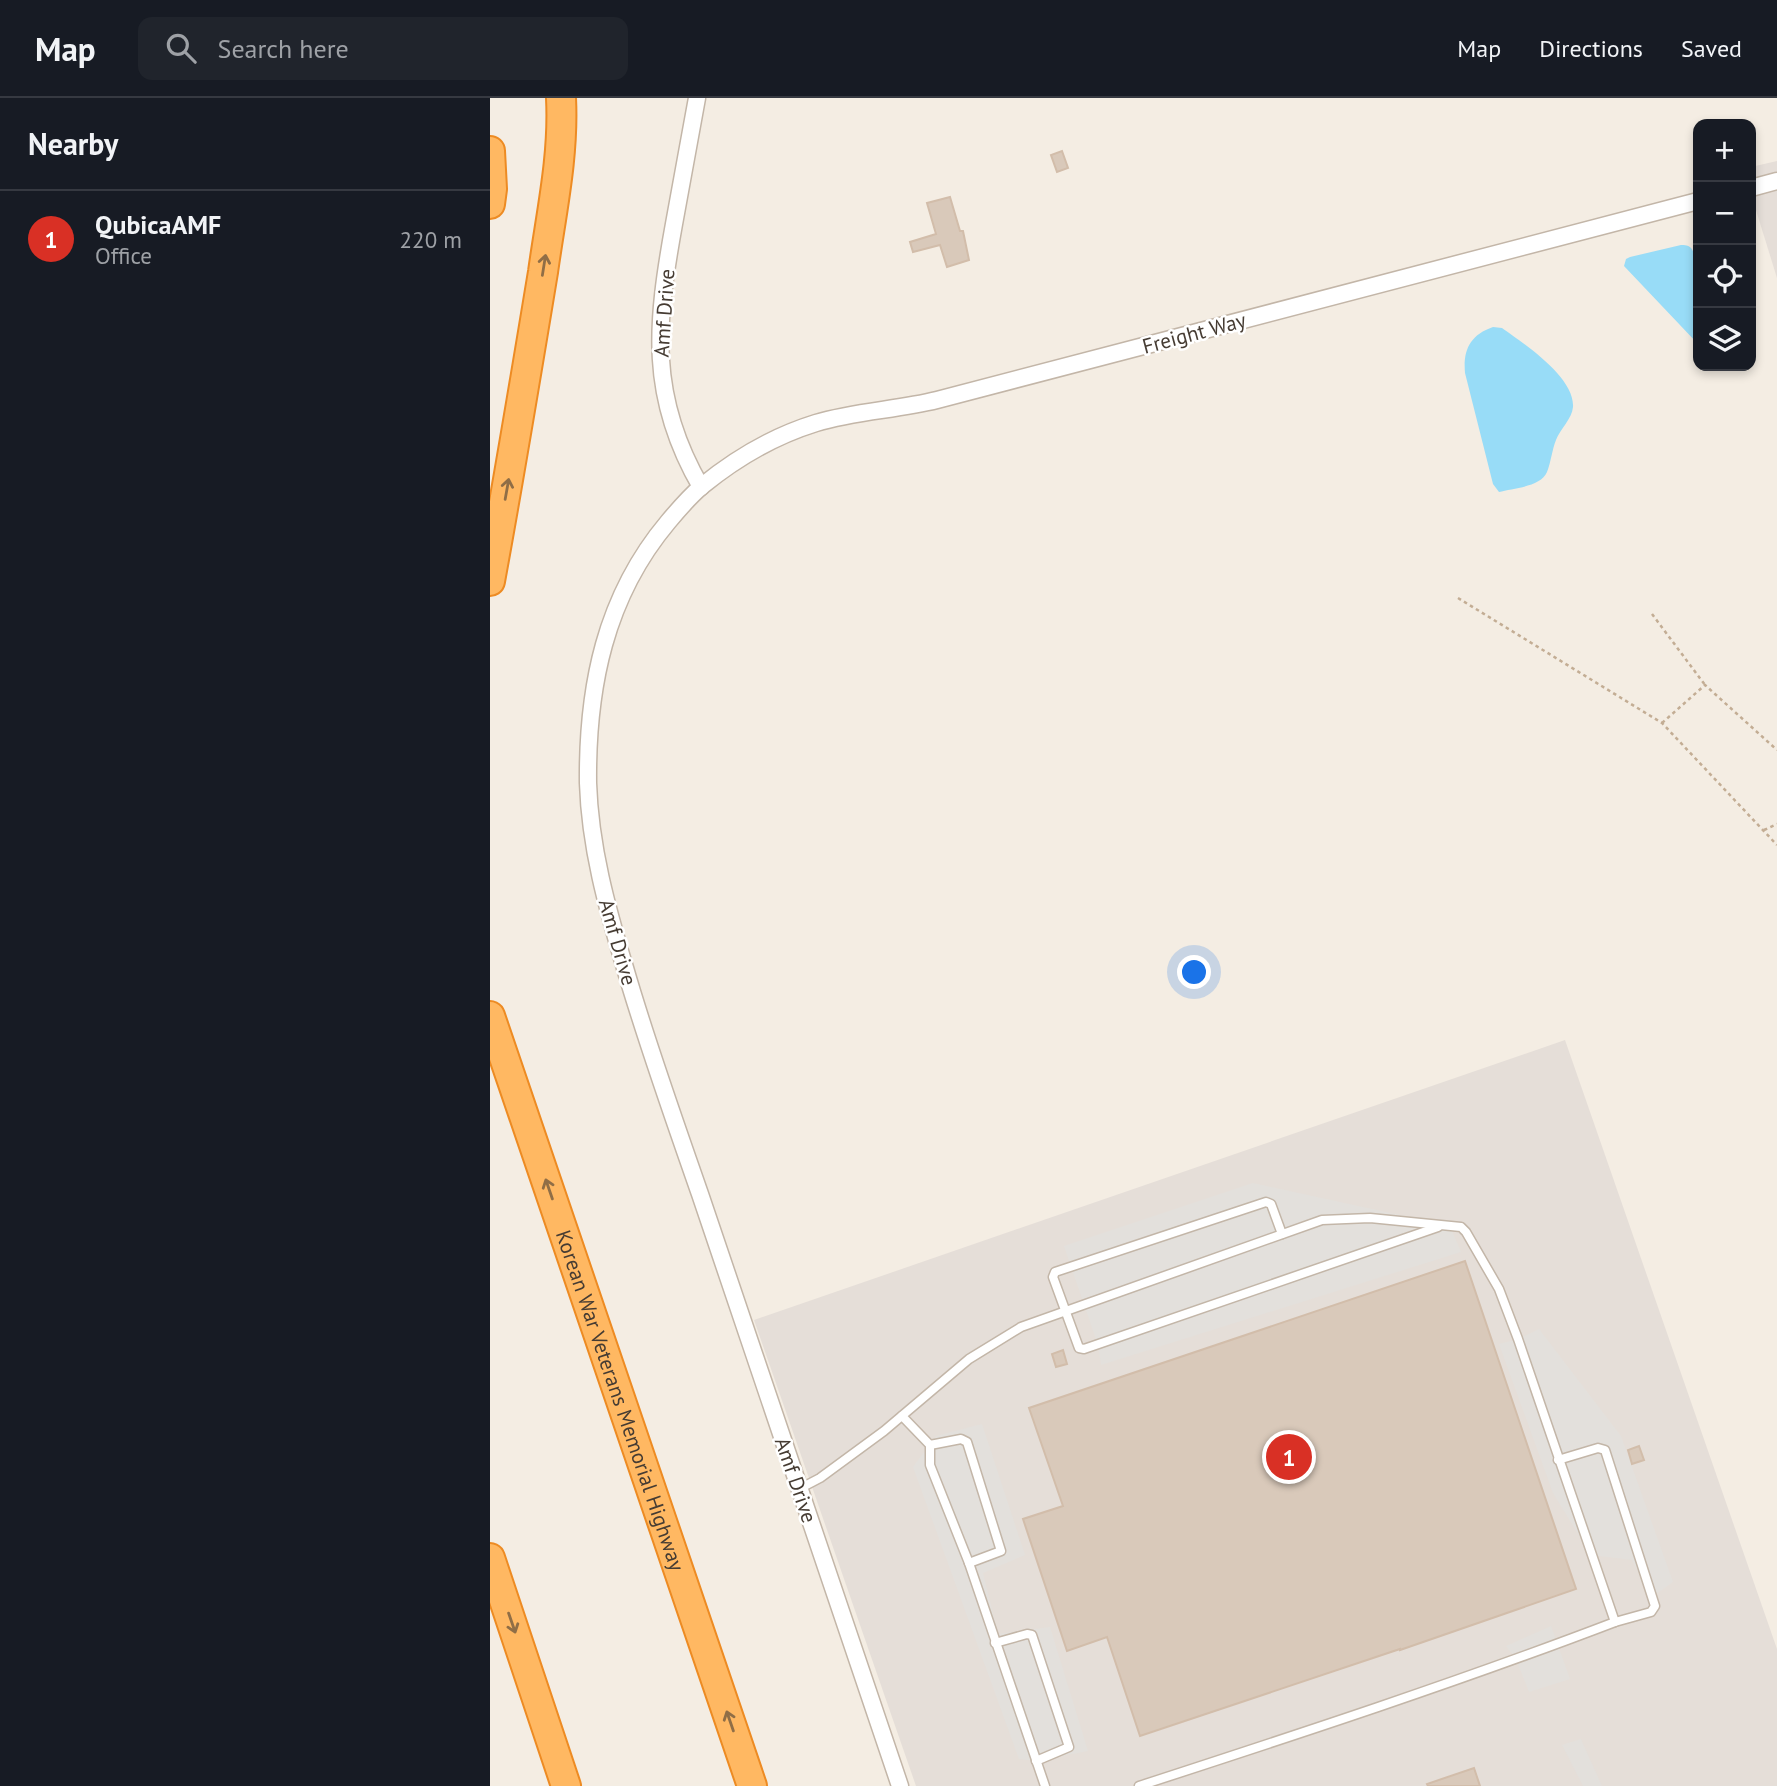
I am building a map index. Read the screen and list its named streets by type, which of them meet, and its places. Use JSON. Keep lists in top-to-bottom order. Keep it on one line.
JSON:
{"streets":{"highway":["Korean War Veterans Memorial Highway"],"street":["Amf Drive","Freight Way"]},"crossings":[["Amf Drive","Freight Way"]],"one_way":["Korean War Veterans Memorial Highway"],"page":{"header":"Map","search":"Search here","nav":["Map","Directions","Saved"],"heading":"Nearby","map_buttons":["+","−"],"list":[{"mark":"1","name":"QubicaAMF","note":"Office","value":"220 m"}],"pins":"1"}}
